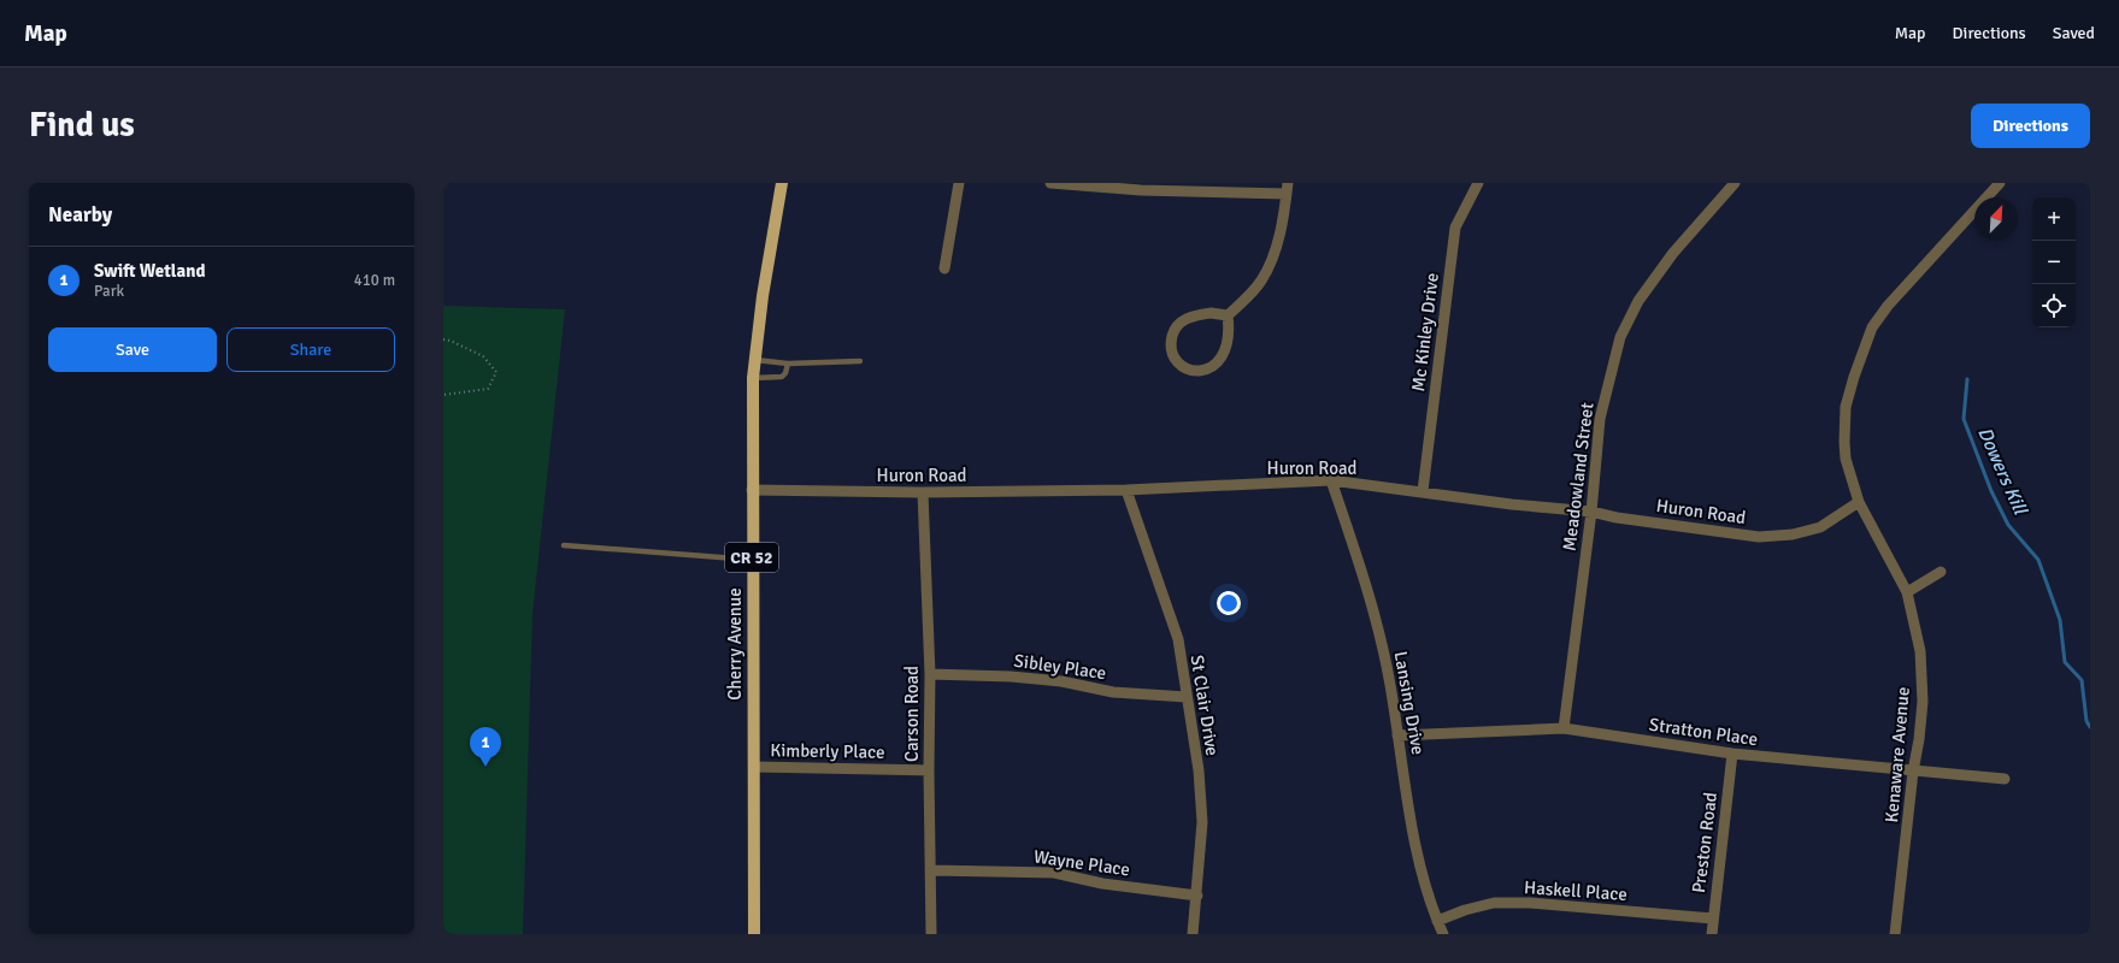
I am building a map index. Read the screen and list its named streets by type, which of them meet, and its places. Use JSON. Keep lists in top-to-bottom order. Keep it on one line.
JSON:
{"streets":{"main road":["CR 52","Cherry Avenue"],"street":["Mc Kinley Drive","Huron Road","Meadowland Street","Sibley Place","Lansing Drive","St Clair Drive","Carson Road","Stratton Place","Kimberly Place","Kenaware Avenue","Preston Road","Wayne Place","Haskell Place"]},"crossings":[["Mc Kinley Drive","Huron Road"],["Huron Road","Meadowland Street"],["Huron Road","Cherry Avenue"],["Huron Road","Lansing Drive"],["Huron Road","St Clair Drive"],["Huron Road","Carson Road"],["Huron Road","Kenaware Avenue"],["Meadowland Street","Stratton Place"],["Cherry Avenue","Kimberly Place"],["Sibley Place","St Clair Drive"],["Sibley Place","Carson Road"],["Lansing Drive","Stratton Place"],["Lansing Drive","Haskell Place"],["St Clair Drive","Wayne Place"],["Carson Road","Kimberly Place"],["Carson Road","Wayne Place"],["Stratton Place","Kenaware Avenue"],["Stratton Place","Preston Road"],["Preston Road","Haskell Place"]],"water":["Dowers Kill"],"north":"top right","page":{"header":"Map","nav":["Map","Directions","Saved"],"buttons":["Directions",["Save","Share"]],"title":"Find us","heading":"Nearby","map_buttons":["+","−"],"list":[{"mark":"1","name":"Swift Wetland","note":"Park","value":"410 m"}],"pins":"1"}}
